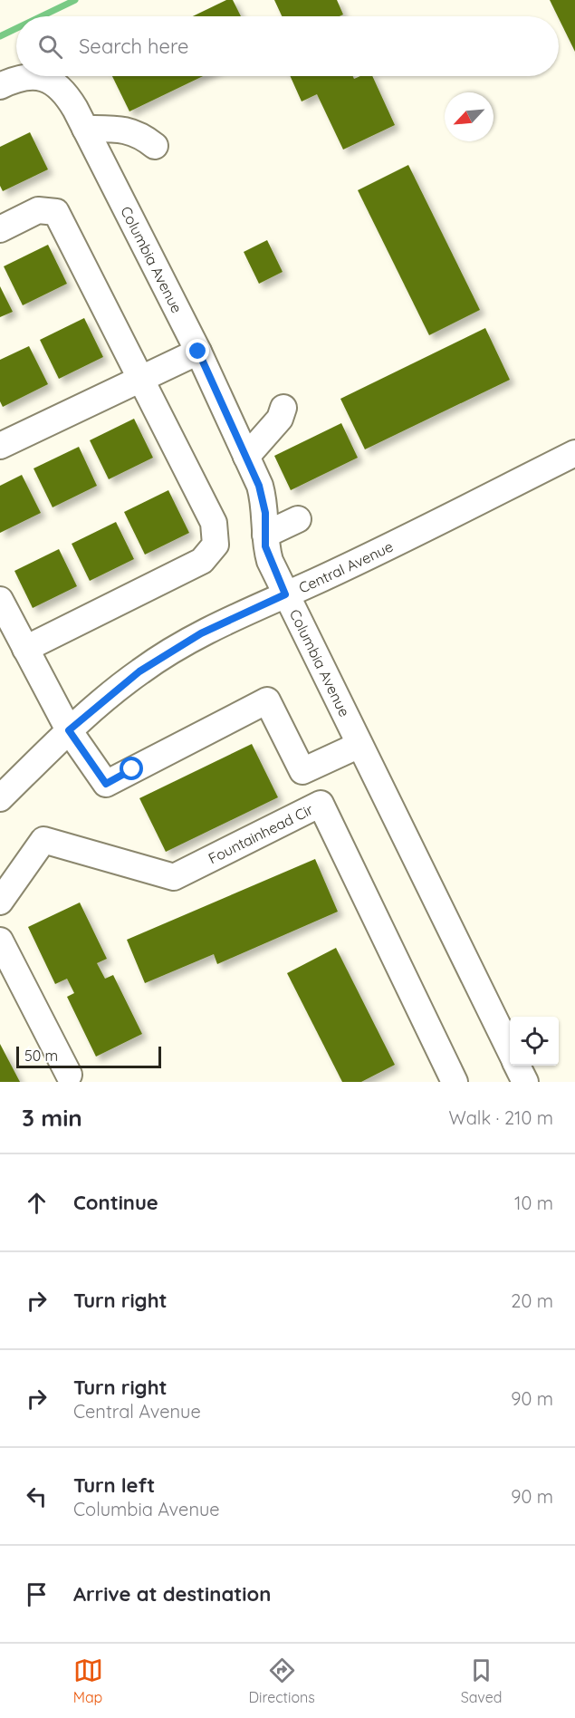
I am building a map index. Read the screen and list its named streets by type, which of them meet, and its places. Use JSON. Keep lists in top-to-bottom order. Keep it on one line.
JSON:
{"streets":{"street":["Columbia Avenue","Central Avenue","Fountainhead Cir"]},"crossings":[["Columbia Avenue","Central Avenue"]],"scale_bar":"50 m","north":"bottom left","page":{"search":"Search here","scale":"50 m","heading":["3 min","Walk · 210 m"],"list":[["Continue","10 m"],["Turn right","20 m"],["Turn right","Central Avenue","90 m"],["Turn left","Columbia Avenue","90 m"],"Arrive at destination"],"nav":["Map","Directions","Saved"]}}
